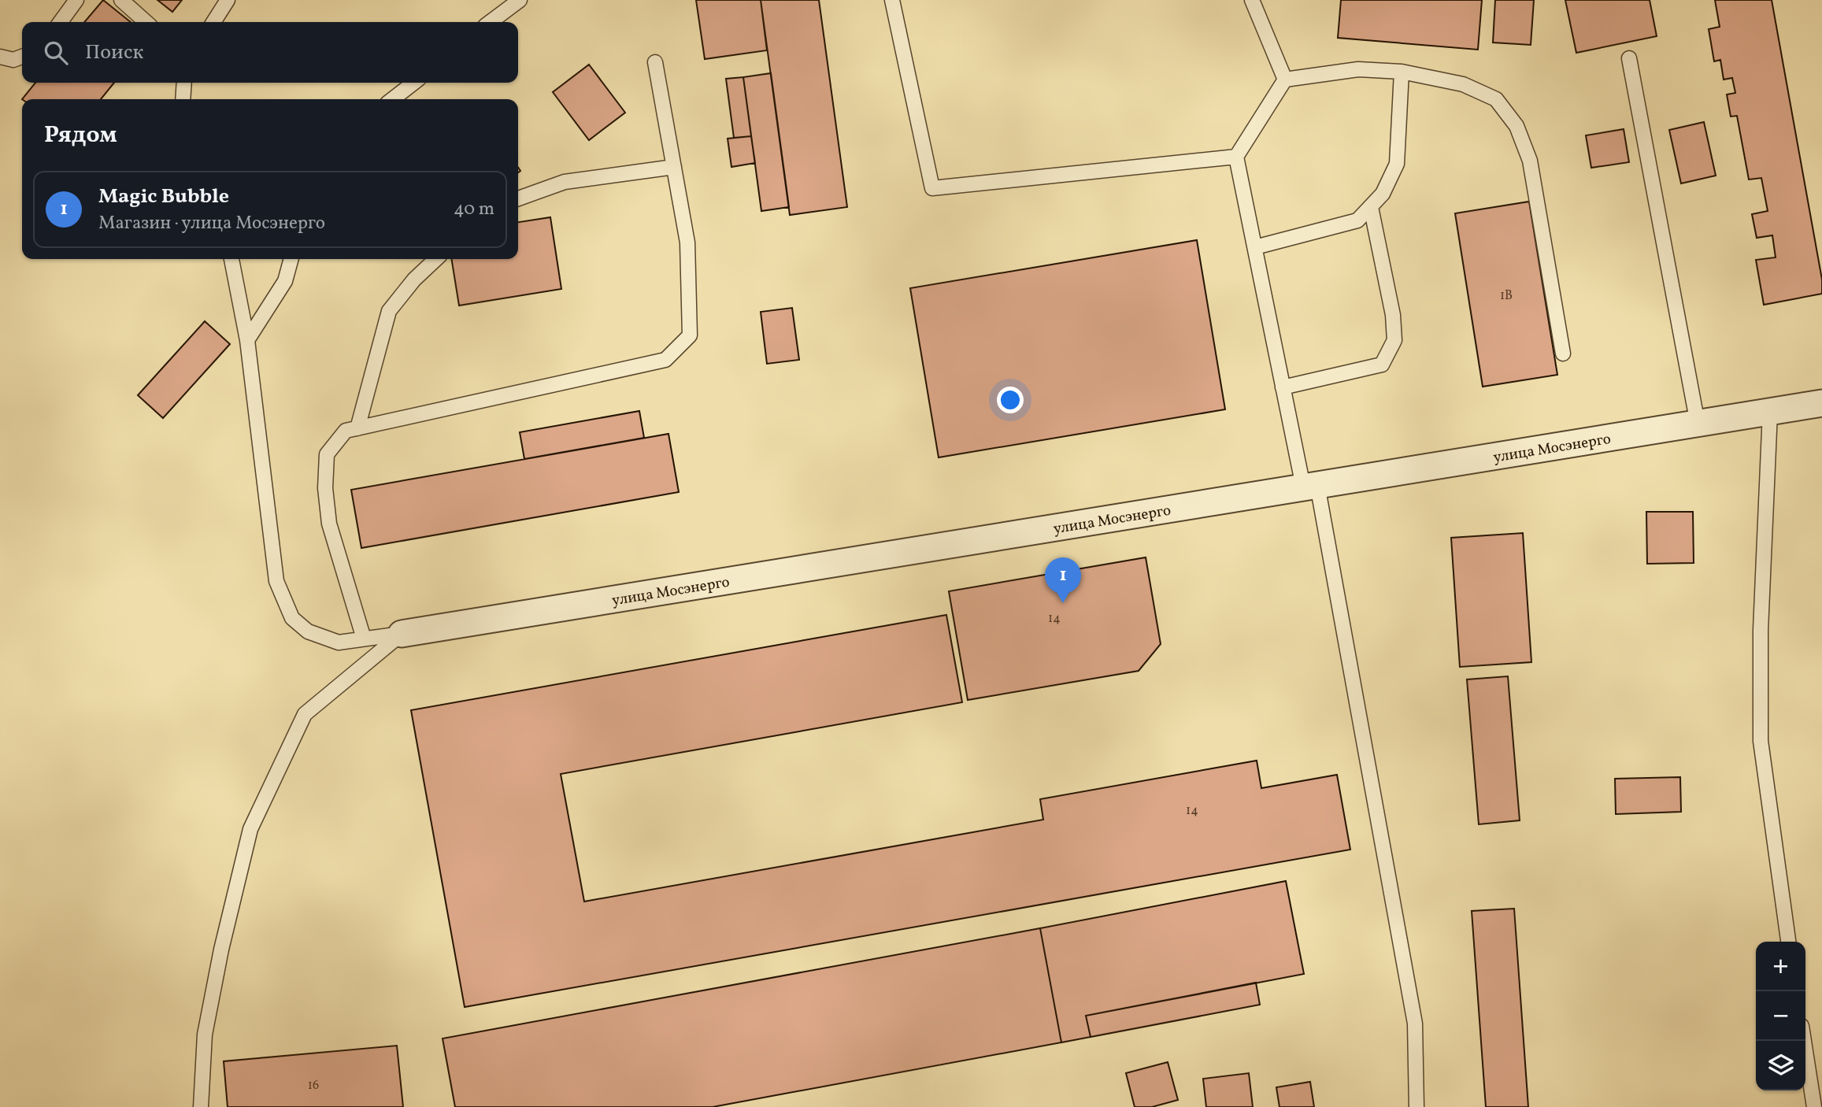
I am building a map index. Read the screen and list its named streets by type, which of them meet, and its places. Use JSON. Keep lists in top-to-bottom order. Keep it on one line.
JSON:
{"streets":{"street":["улица Мосэнерго"]},"house_numbers":["1В","14","14","16"],"page":{"search":"Поиск","heading":"Рядом","list":[{"mark":"1","name":"Magic Bubble","note":"Магазин · улица Мосэнерго","value":"40 m"}],"pins":"1","map_buttons":["+","−"]}}
